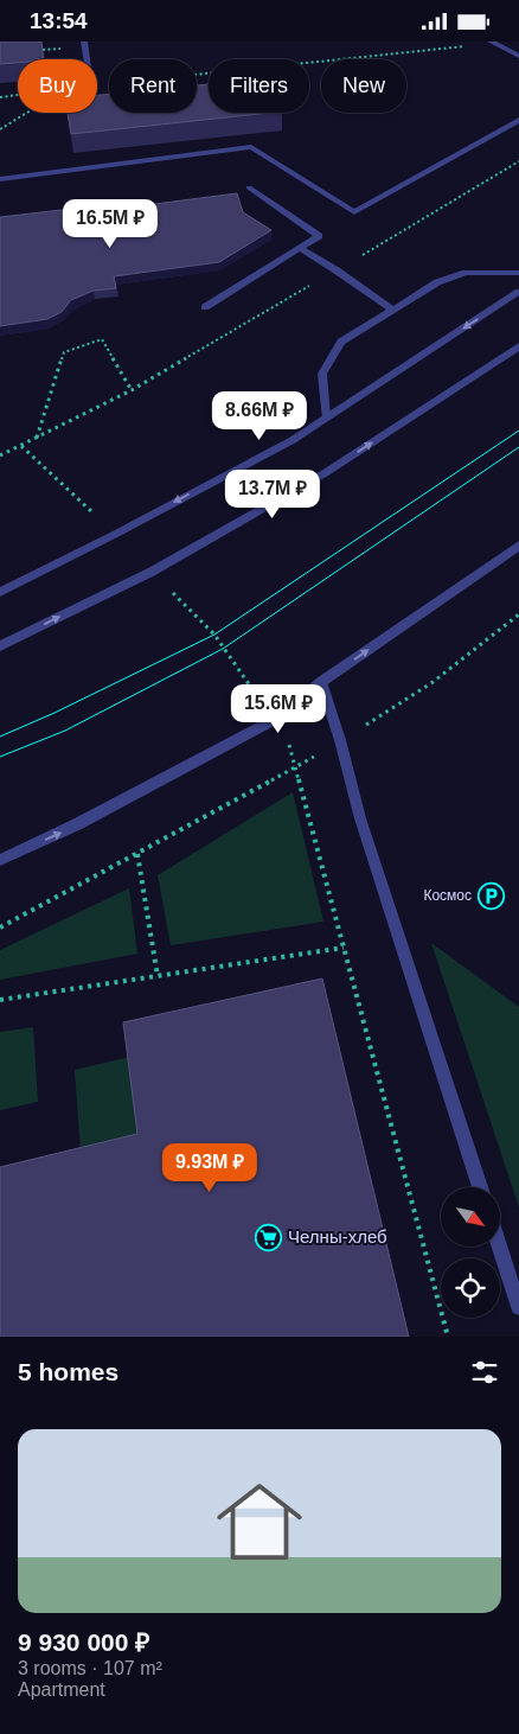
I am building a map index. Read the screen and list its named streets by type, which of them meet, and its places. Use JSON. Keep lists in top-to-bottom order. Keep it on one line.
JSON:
{"places":{"parking":["Космос"],"supermarket":["Челны-хлеб"]},"north":"bottom right","page":{"status":"13:54","chip":["Buy","Rent","Filters","New"],"price":["16.5M ₽","8.66M ₽","13.7M ₽","15.6M ₽","9.93M ₽"],"heading":"5 homes","list":[{"name":"9 930 000 ₽","note":"3 rooms · 107 m² · Apartment"}]}}
